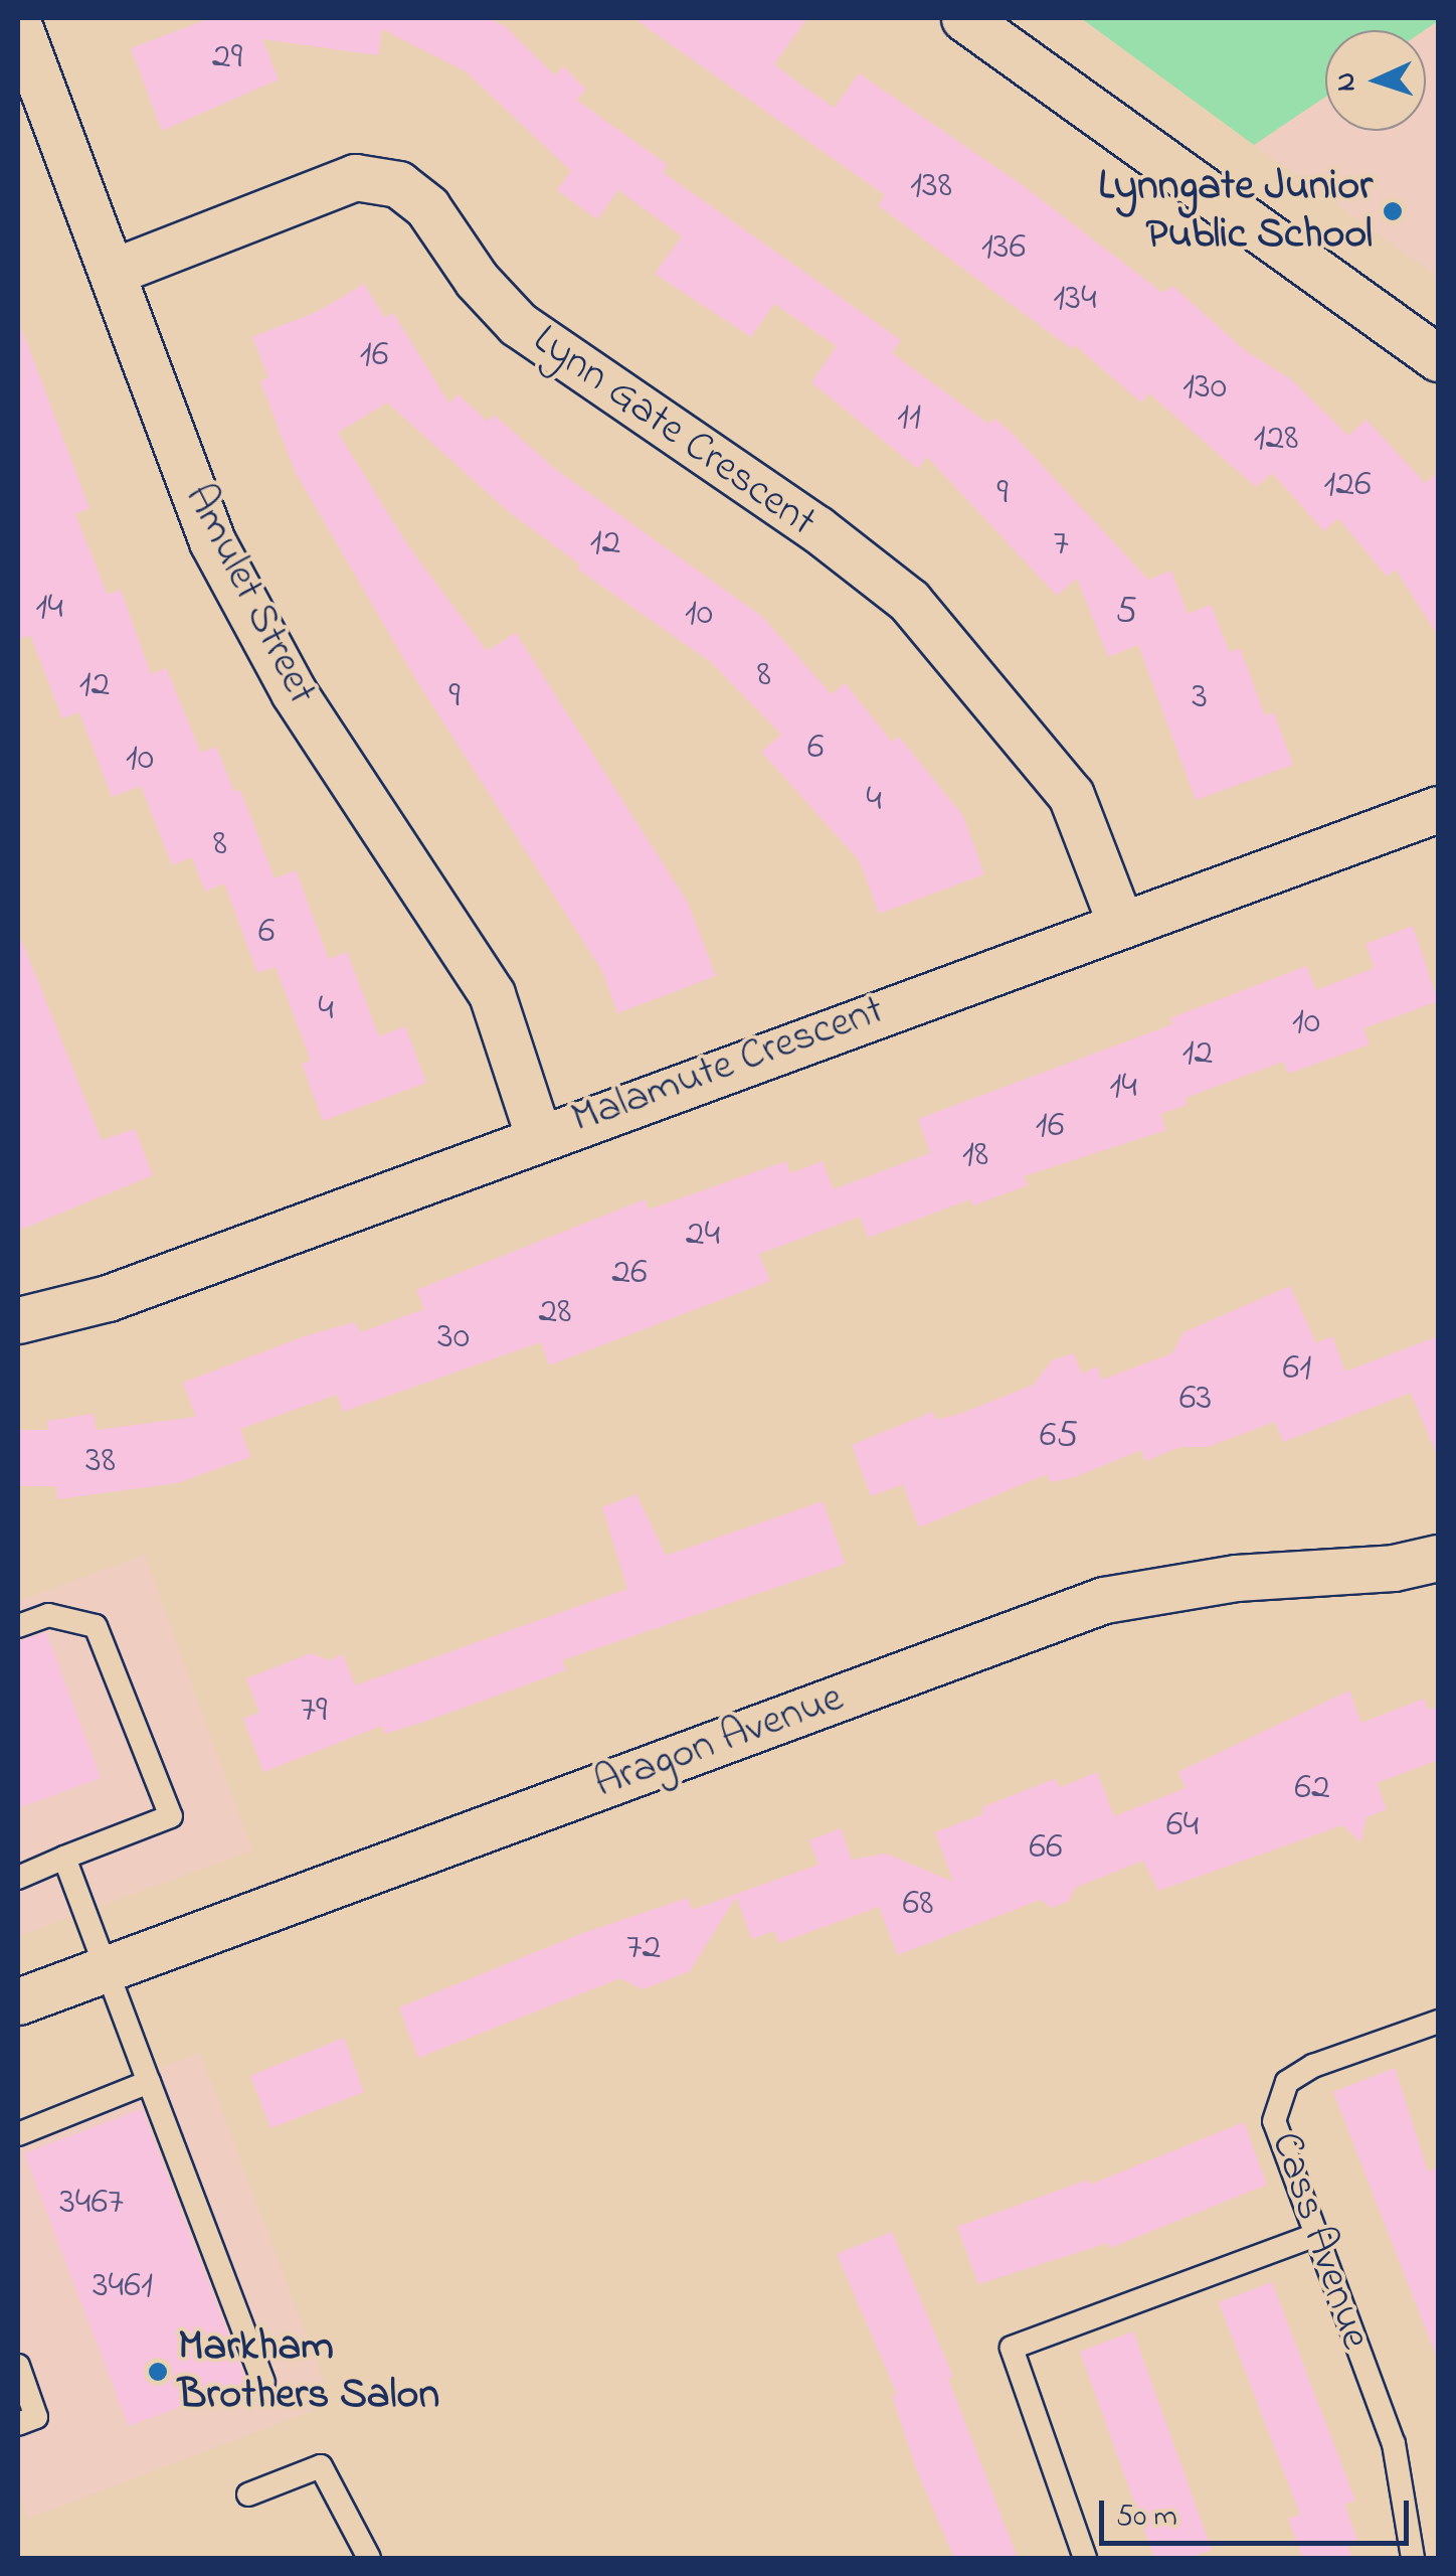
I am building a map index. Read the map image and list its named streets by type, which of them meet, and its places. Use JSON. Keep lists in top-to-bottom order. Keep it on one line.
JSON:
{"streets":{"street":["Lynn Gate Crescent","Amulet Street","Malamute Crescent","Aragon Avenue"],"lane":["Cass Avenue"]},"crossings":[["Lynn Gate Crescent","Amulet Street"],["Lynn Gate Crescent","Malamute Crescent"],["Amulet Street","Malamute Crescent"]],"places":["Lynngate Junior Public School","Markham Brothers Salon"],"house_numbers":["29","138","136","134","16","130","11","128","126","9","12","7","14","5","10","8","12","9","3","6","10","4","8","6","4","10","12","14","16","18","24","26","28","30","61","63","65","38","79","62","64","66","68","72","3467","3461"],"scale_bar":"50 m","north":"left"}
